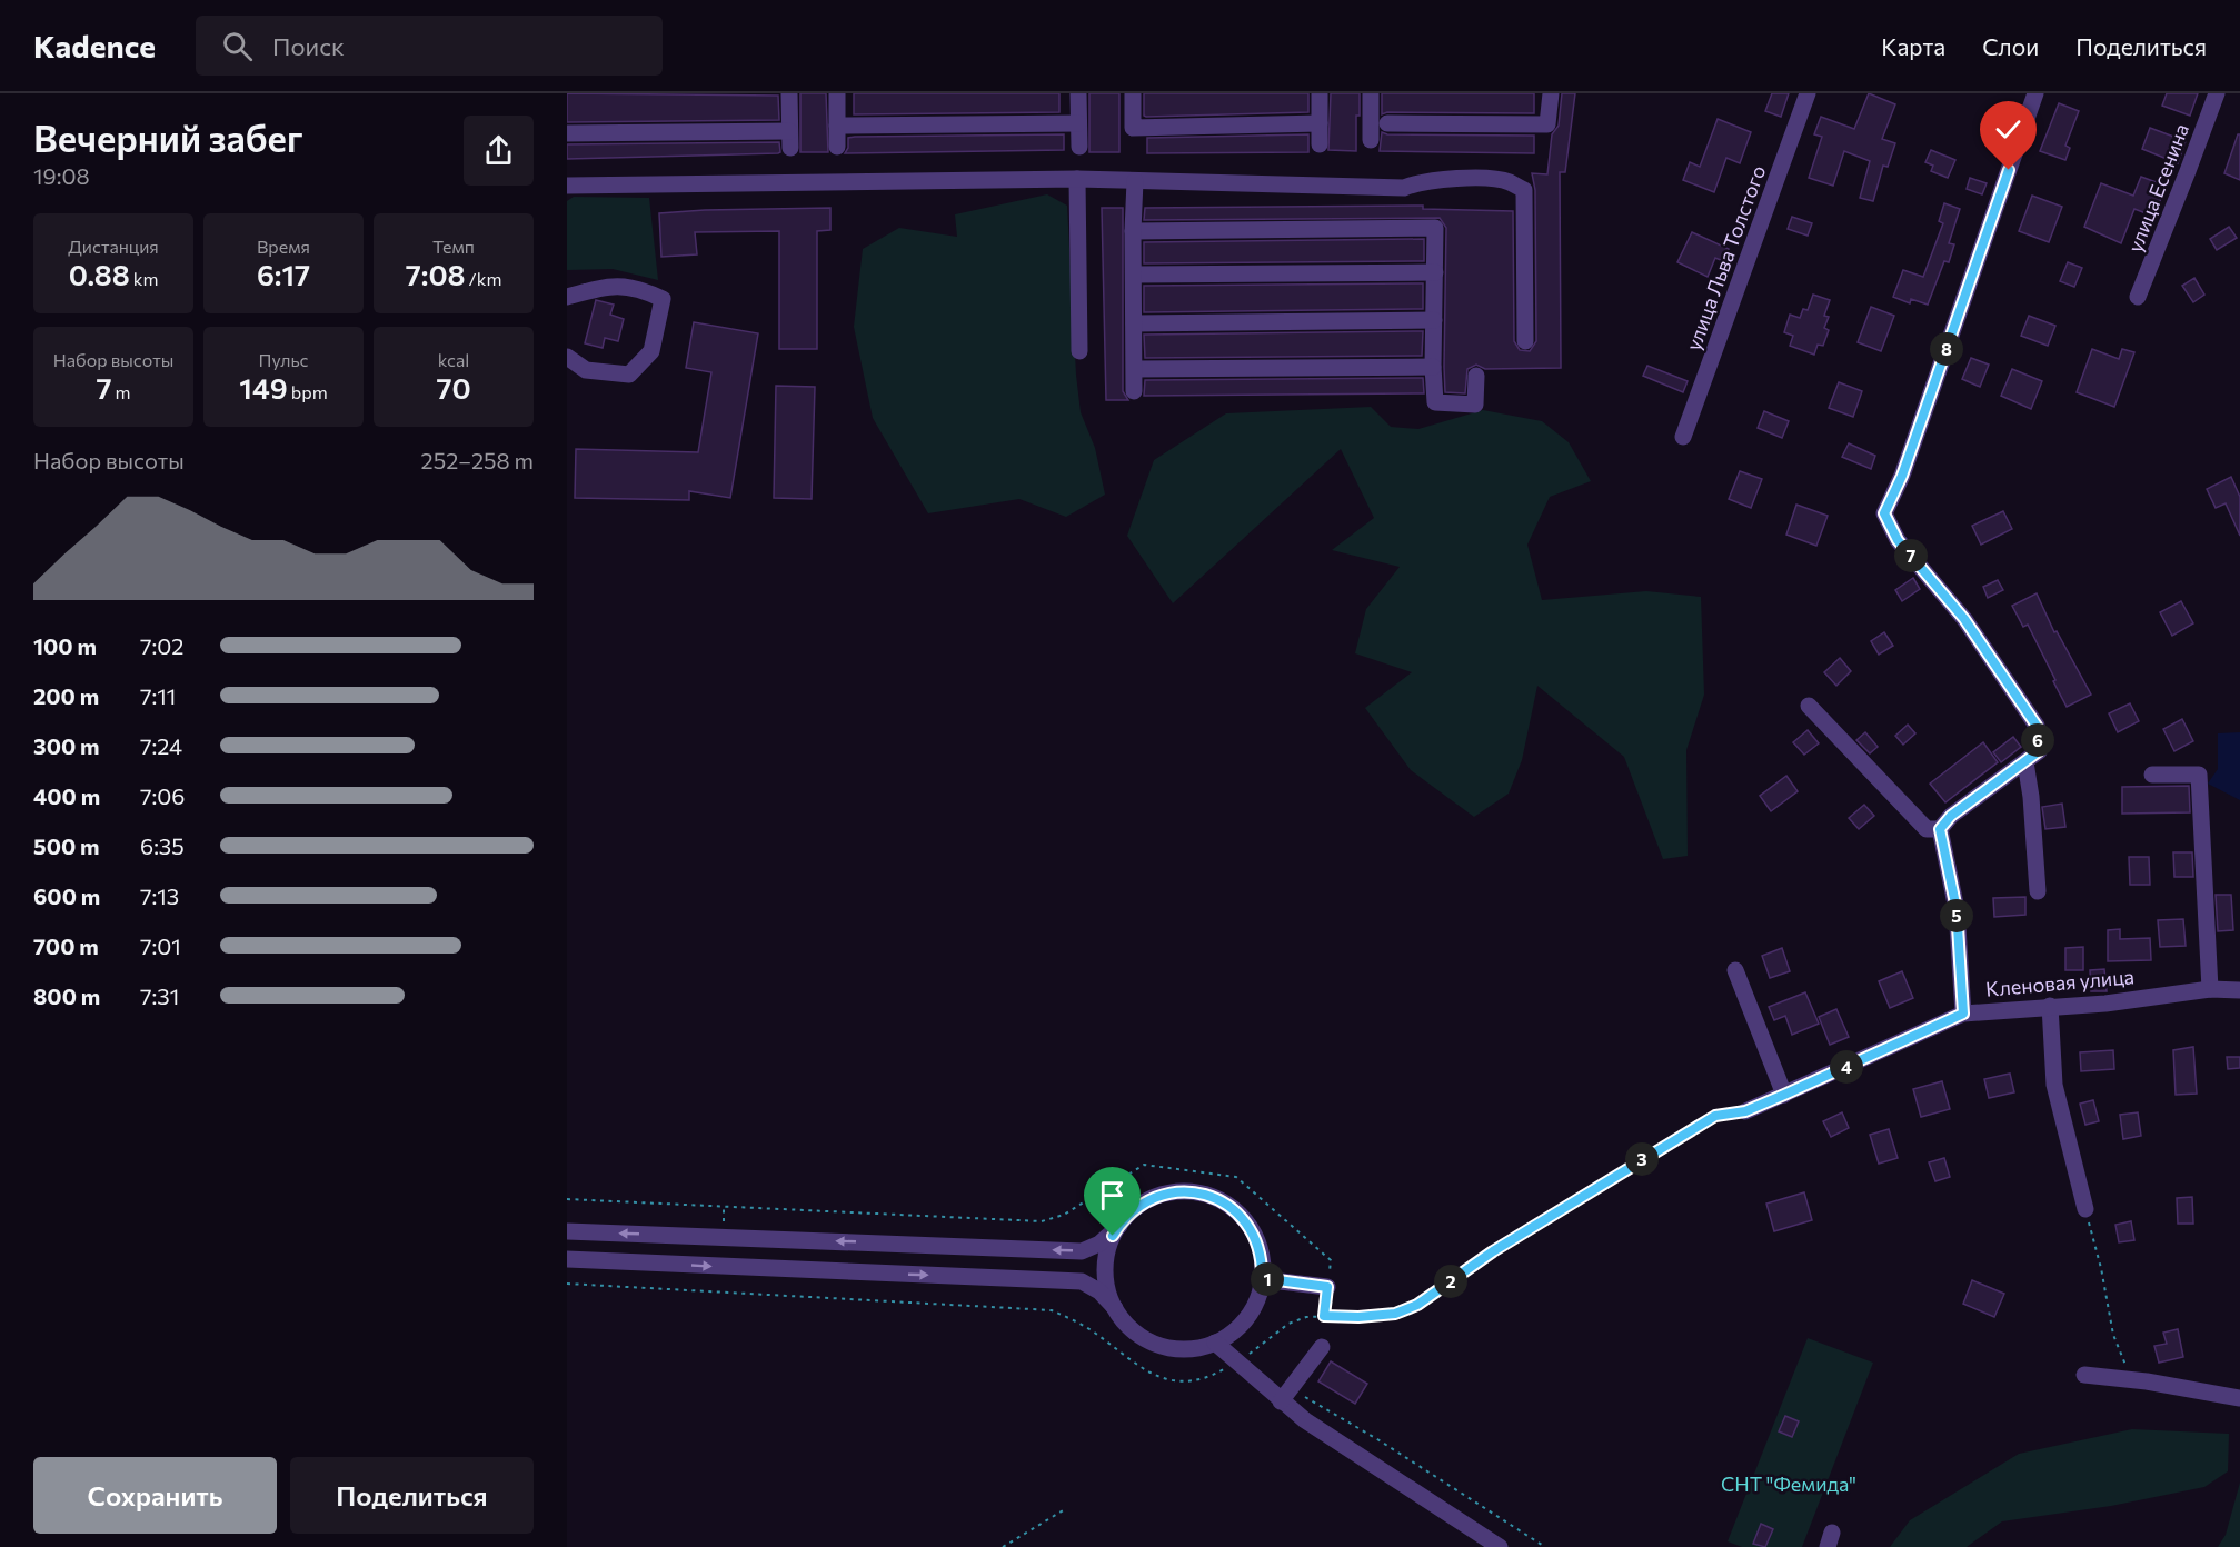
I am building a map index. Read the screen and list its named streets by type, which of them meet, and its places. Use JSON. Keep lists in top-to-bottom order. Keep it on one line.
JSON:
{"streets":{"street":["улица Есенина","улица Льва Толстого","Кленовая улица"]},"parks":["СНТ \"Фемида\""],"page":{"header":"Kadence","search":"Поиск","nav":["Карта","Слои","Поделиться"],"heading":["Вечерний забег","19:08"],"stats":[["Дистанция","0.88 km"],["Время","6:17"],["Темп","7:08 /km"],["Набор высоты","7 m"],["Пульс","149 bpm"],["kcal","70"]],"pins":["8","7","6","5","4","3","1","2"],"chart":["Набор высоты","252–258 m"],"list":[{"name":"100 m","note":"7:02"},{"name":"200 m","note":"7:11"},{"name":"300 m","note":"7:24"},{"name":"400 m","note":"7:06"},{"name":"500 m","note":"6:35"},{"name":"600 m","note":"7:13"},{"name":"700 m","note":"7:01"},{"name":"800 m","note":"7:31"}],"buttons":["Сохранить","Поделиться"]}}
